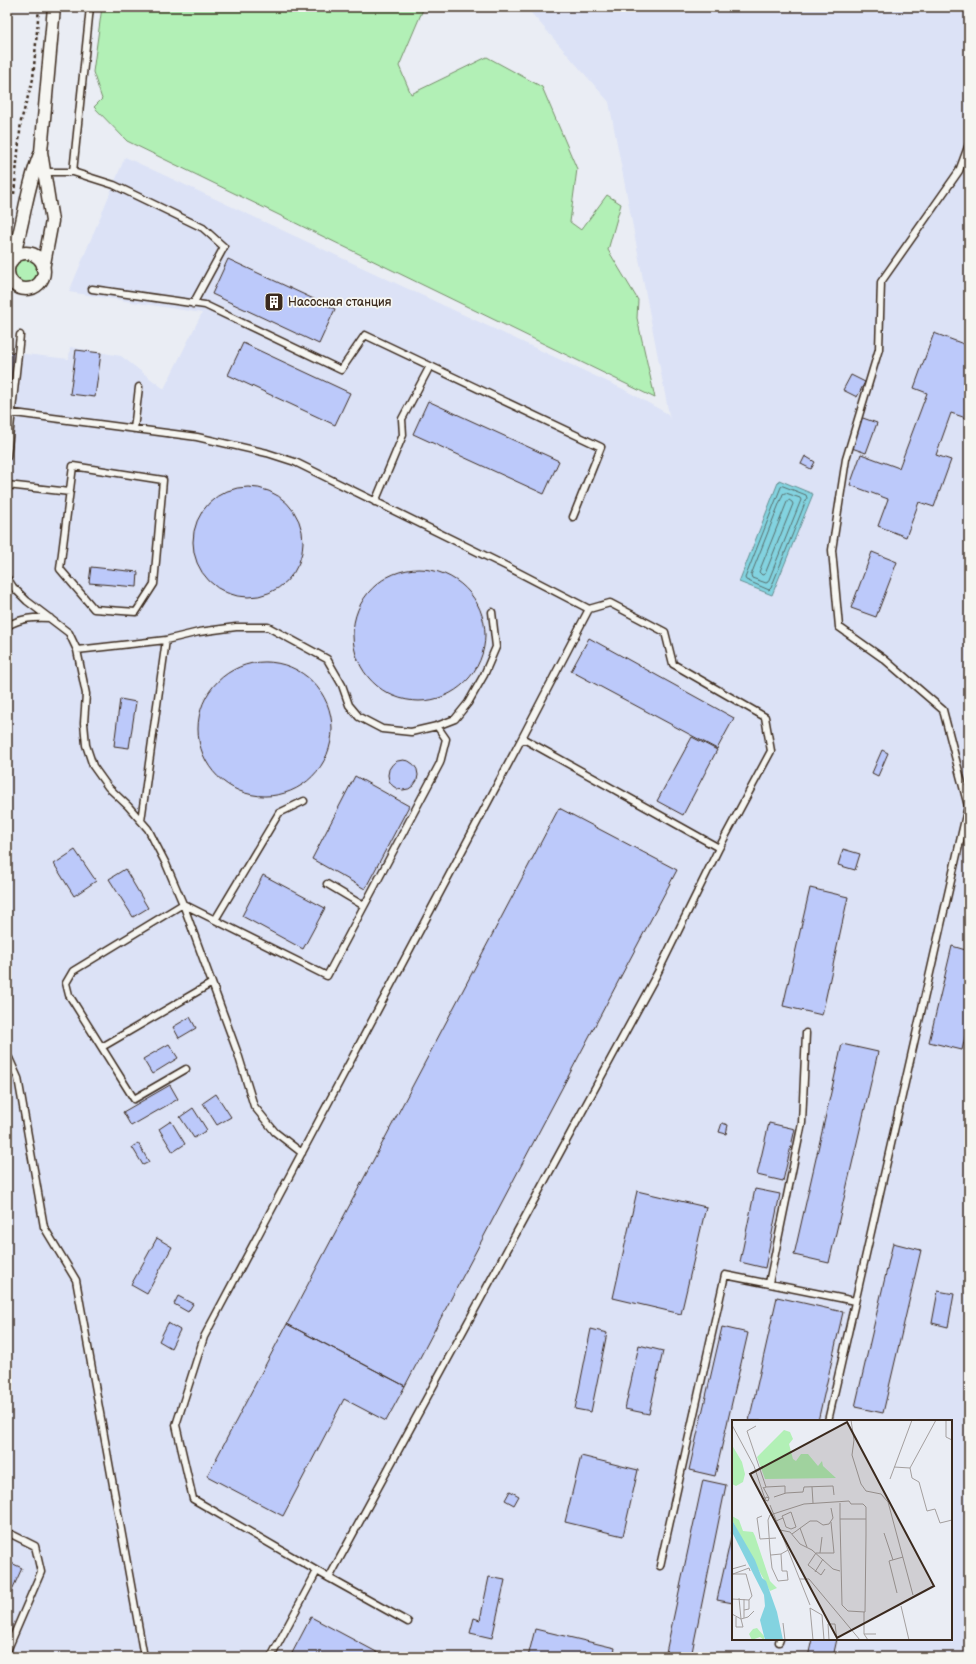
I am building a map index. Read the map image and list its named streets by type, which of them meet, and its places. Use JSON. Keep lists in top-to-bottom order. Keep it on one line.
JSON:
{"places":{"building":["Насосная станция"]}}
